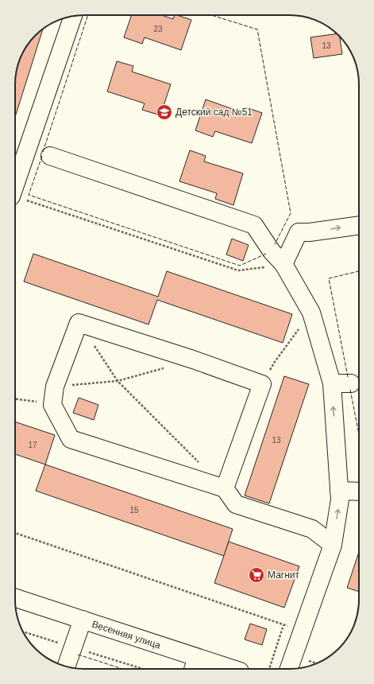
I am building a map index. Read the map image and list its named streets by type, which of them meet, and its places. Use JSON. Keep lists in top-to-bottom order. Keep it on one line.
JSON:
{"streets":{"street":["Весенняя улица"]},"places":{"school or university":["Детский сад №51"],"supermarket":["Магнит"]},"house_numbers":["23","13","13","17","15"]}
